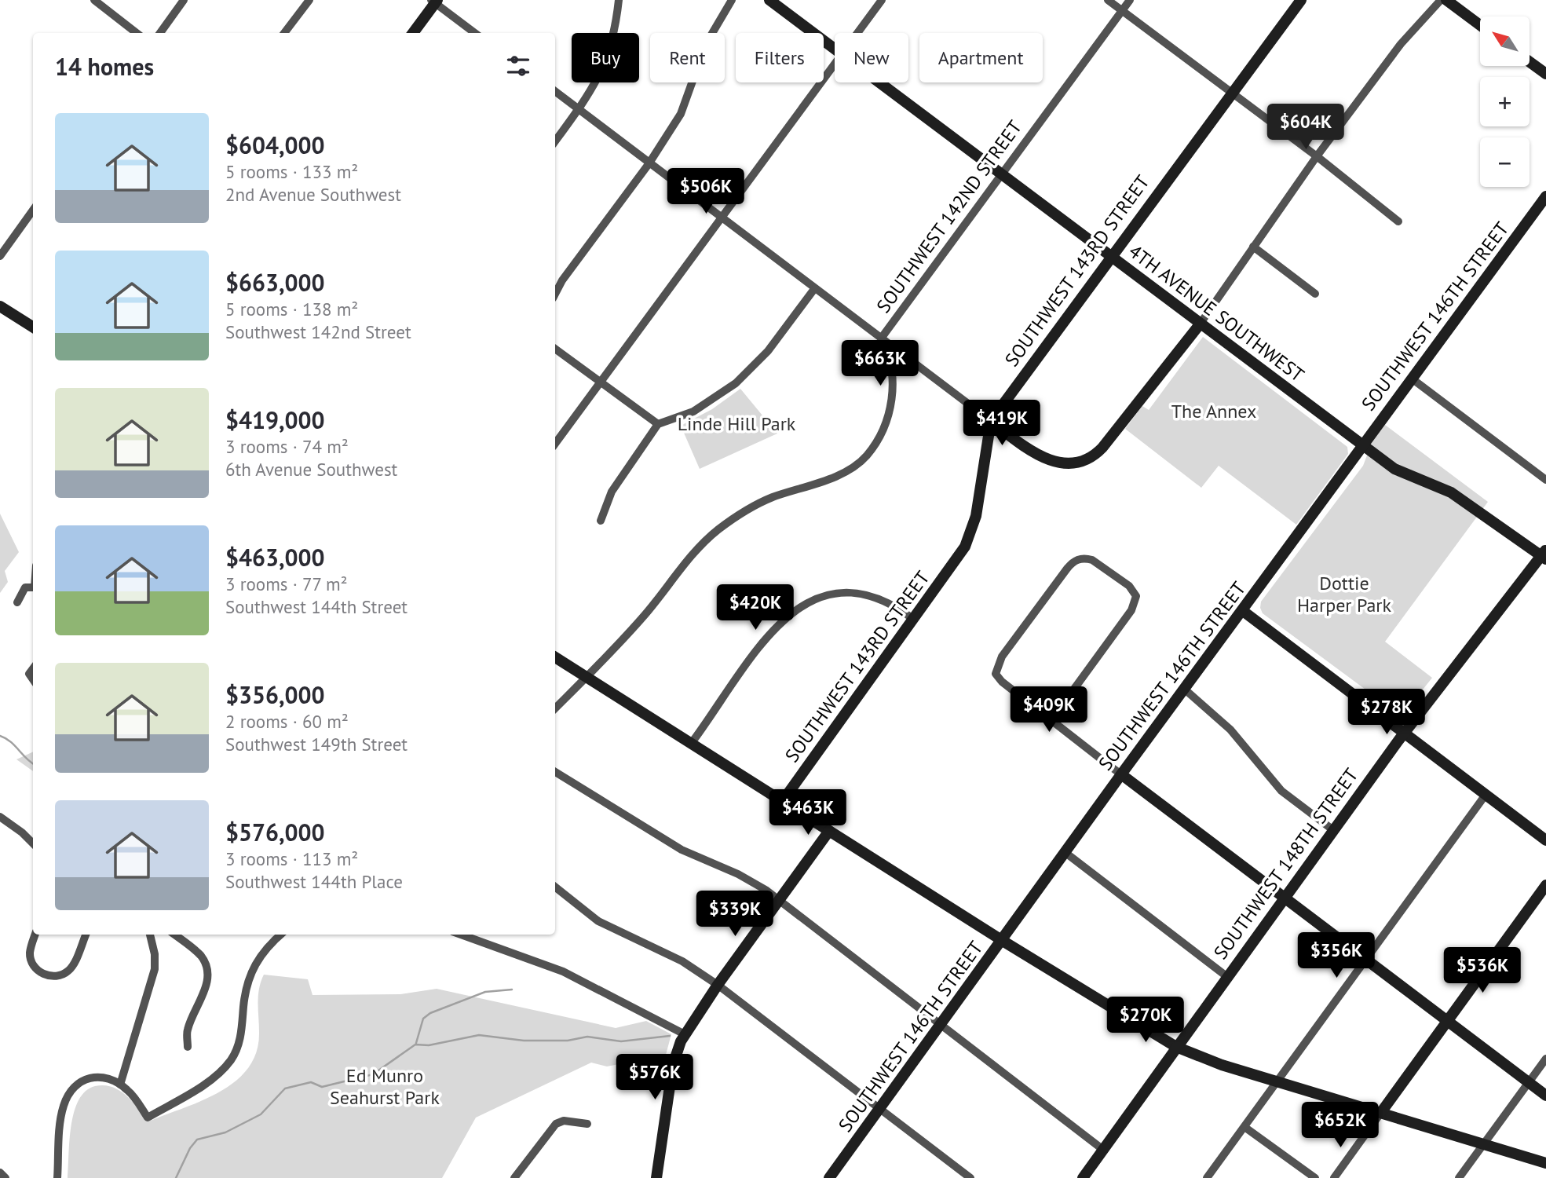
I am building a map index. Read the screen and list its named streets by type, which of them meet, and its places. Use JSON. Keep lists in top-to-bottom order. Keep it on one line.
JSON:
{"streets":{"street":["SOUTHWEST 142ND STREET","SOUTHWEST 143RD STREET","4TH AVENUE SOUTHWEST","SOUTHWEST 146TH STREET","SOUTHWEST 148TH STREET"]},"crossings":[["SOUTHWEST 142ND STREET","4TH AVENUE SOUTHWEST"],["SOUTHWEST 143RD STREET","4TH AVENUE SOUTHWEST"],["4TH AVENUE SOUTHWEST","SOUTHWEST 146TH STREET"],["4TH AVENUE SOUTHWEST","SOUTHWEST 148TH STREET"]],"parks":["The Annex","Linde Hill Park","Dottie Harper Park","Ed Munro Seahurst Park"],"north":"top left","page":{"map_buttons":["+","−"],"chip":["Buy","Rent","Filters","New","Apartment"],"heading":"14 homes","list":[{"name":"$604,000","note":"5 rooms · 133 m² · 2nd Avenue Southwest"},{"name":"$663,000","note":"5 rooms · 138 m² · Southwest 142nd Street"},{"name":"$419,000","note":"3 rooms · 74 m² · 6th Avenue Southwest"},{"name":"$463,000","note":"3 rooms · 77 m² · Southwest 144th Street"},{"name":"$356,000","note":"2 rooms · 60 m² · Southwest 149th Street"},{"name":"$576,000","note":"3 rooms · 113 m² · Southwest 144th Place"}],"price":["$604K","$506K","$663K","$419K","$420K","$409K","$278K","$463K","$339K","$356K","$536K","$270K","$576K","$652K"]}}
